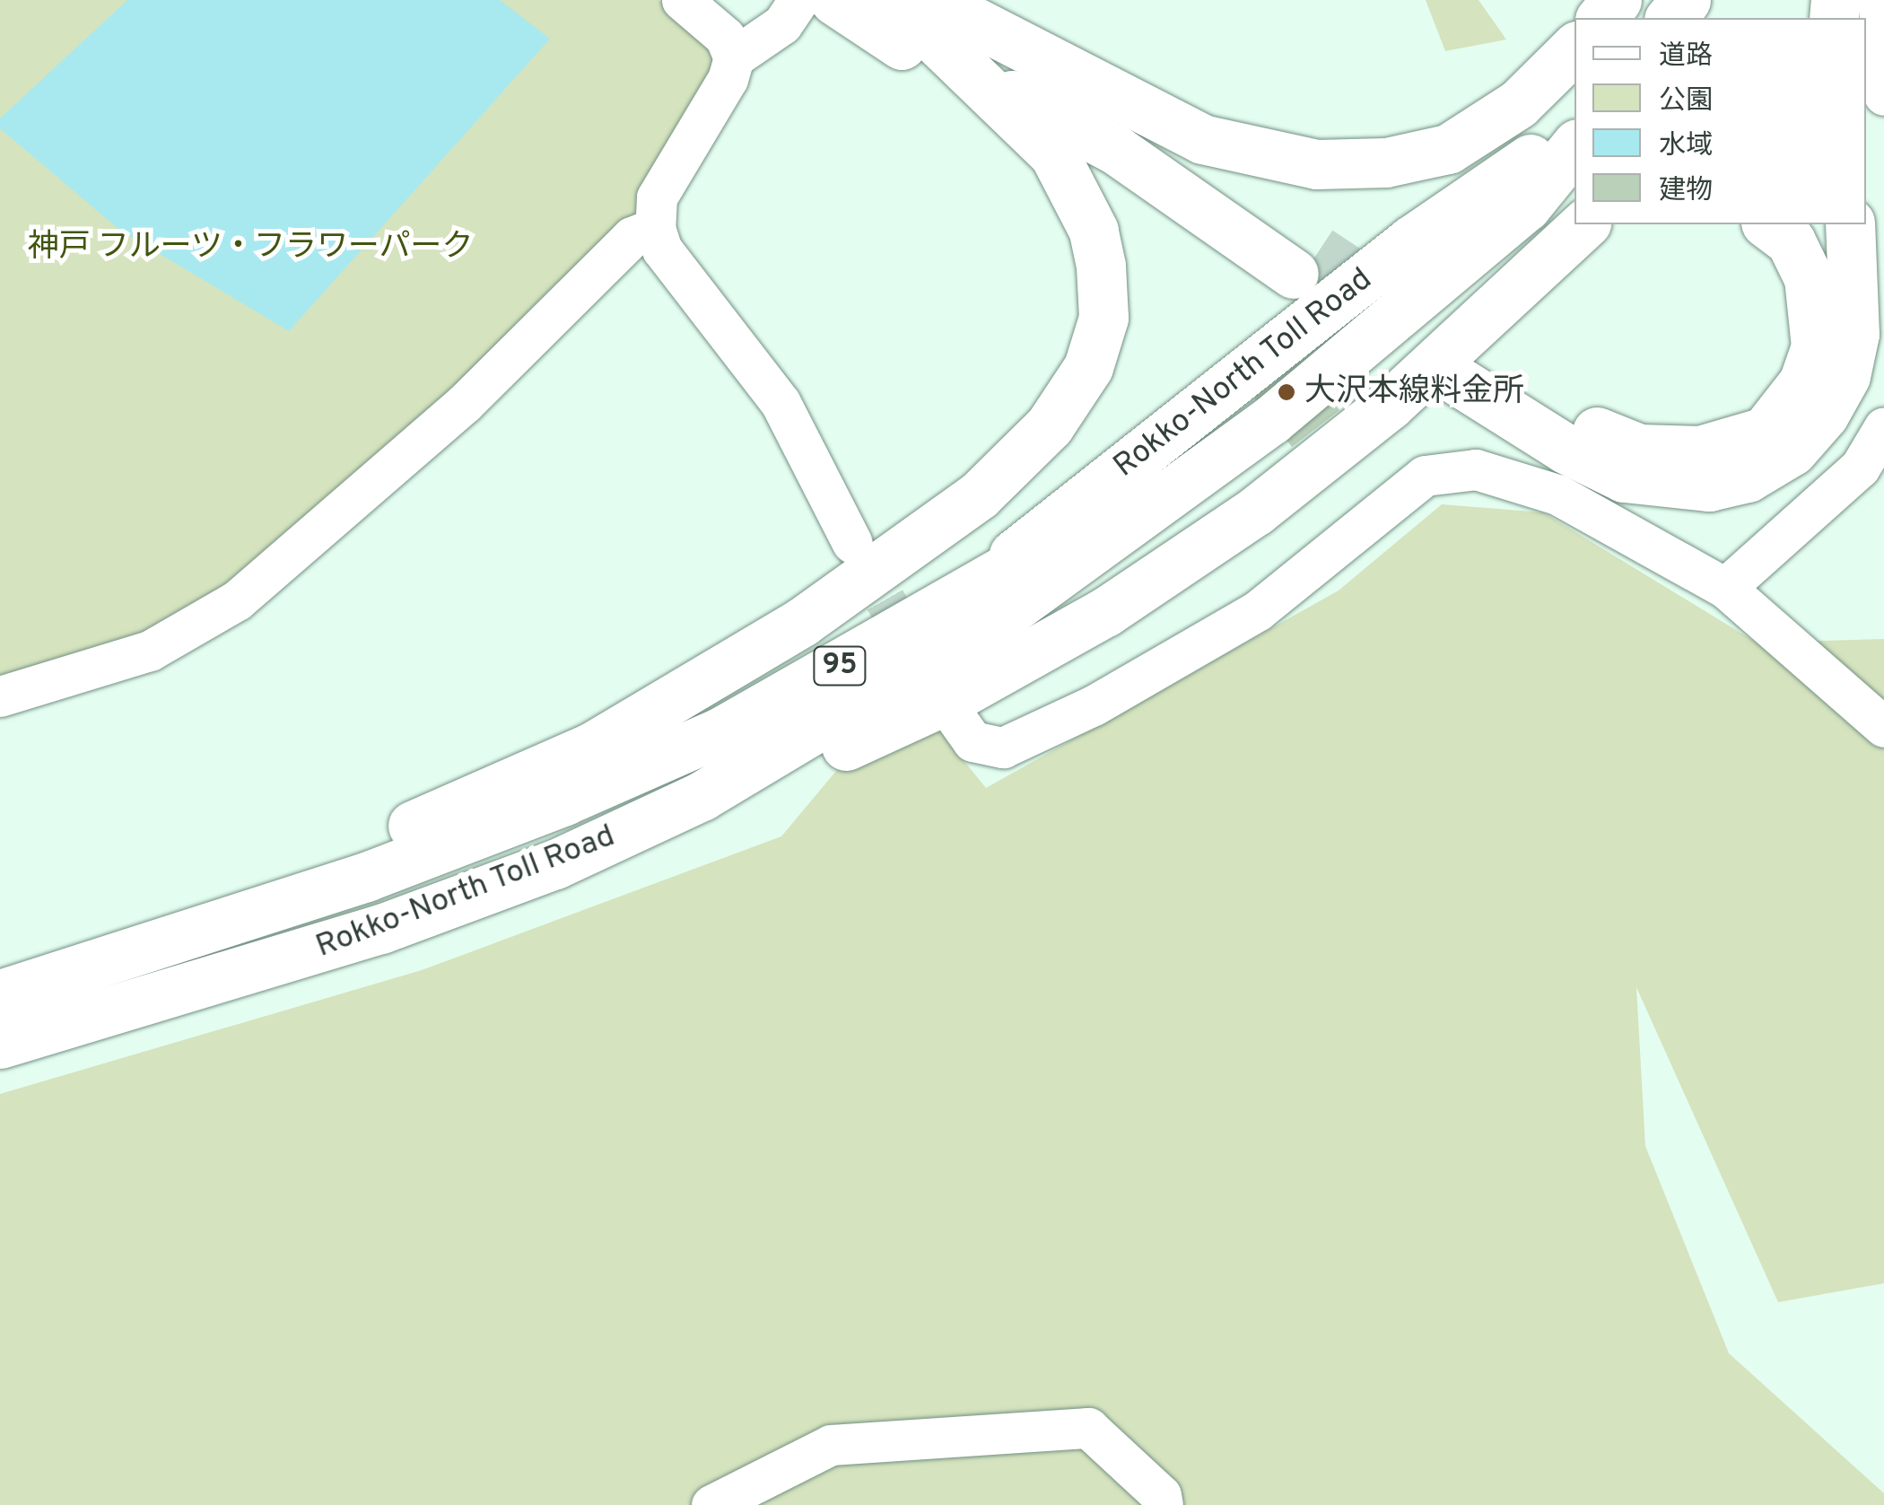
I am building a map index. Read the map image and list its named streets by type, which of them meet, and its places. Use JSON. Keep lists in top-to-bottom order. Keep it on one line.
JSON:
{"streets":{"main road":["Rokko-North Toll Road","95"]},"parks":["神戸 フルーツ・フラワーパーク"],"places":["大沢本線料金所"],"legend":["道路","公園","水域","建物"]}
